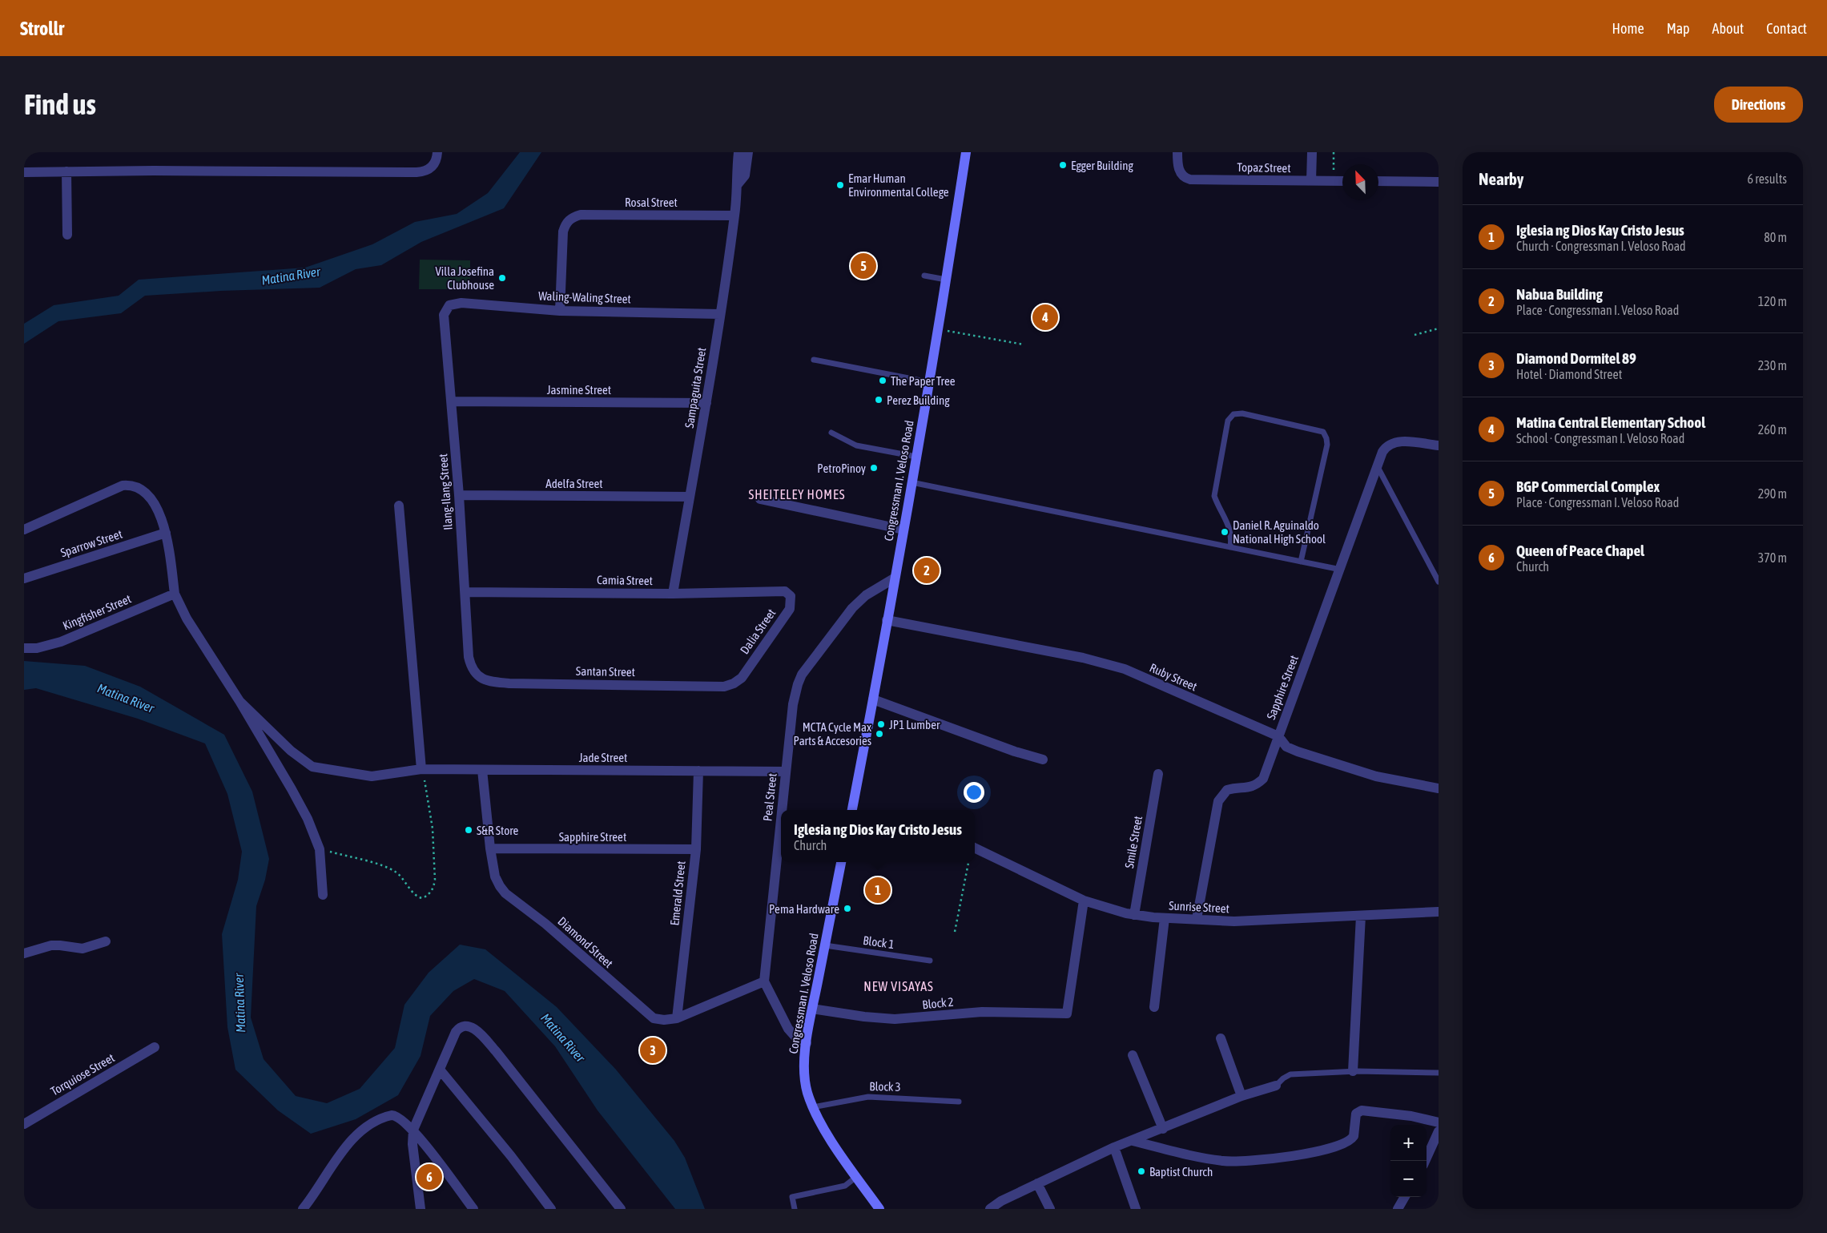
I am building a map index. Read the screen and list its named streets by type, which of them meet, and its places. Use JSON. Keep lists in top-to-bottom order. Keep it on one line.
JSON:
{"streets":{"main road":["Congressman I. Veloso Road"],"street":["Topaz Street","Rosal Street","Waling-Waling Street","Sampaguita Street","Jasmine Street","Adelfa Street","Ilang-Ilang Street","Sparrow Street","Camia Street","Kingfisher Street","Dalia Street","Santan Street","Ruby Street","Sapphire Street","Jade Street","Peal Street","Smile Street","Emerald Street","Sunrise Street","Diamond Street","Block 2","Torquiose Street"],"lane":["Block 1","Block 3"]},"crossings":[["Rosal Street","Waling-Waling Street"],["Rosal Street","Sampaguita Street"],["Waling-Waling Street","Sampaguita Street"],["Waling-Waling Street","Ilang-Ilang Street"],["Sampaguita Street","Jasmine Street"],["Sampaguita Street","Adelfa Street"],["Sampaguita Street","Camia Street"],["Jasmine Street","Ilang-Ilang Street"],["Congressman I. Veloso Road","Ruby Street"],["Congressman I. Veloso Road","Peal Street"],["Congressman I. Veloso Road","Block 1"],["Congressman I. Veloso Road","Block 2"],["Congressman I. Veloso Road","Block 3"],["Adelfa Street","Ilang-Ilang Street"],["Ilang-Ilang Street","Camia Street"],["Ilang-Ilang Street","Santan Street"],["Camia Street","Dalia Street"],["Dalia Street","Santan Street"],["Ruby Street","Sapphire Street"],["Sapphire Street","Emerald Street"],["Sapphire Street","Sunrise Street"],["Sapphire Street","Diamond Street"],["Jade Street","Peal Street"],["Jade Street","Emerald Street"],["Jade Street","Diamond Street"],["Peal Street","Diamond Street"],["Smile Street","Sunrise Street"],["Emerald Street","Diamond Street"],["Sunrise Street","Block 2"]],"districts":["SHEITELEY HOMES","NEW VISAYAS"],"water":["Matina River"],"places":["Egger Building","Emar Human Environmental College","Villa Josefina Clubhouse","The Paper Tree","Perez Building","PetroPinoy","Daniel R. Aguinaldo National High School","JP1 Lumber","MCTA Cycle Max Parts & Accesories","S&R Store","Pema Hardware","Baptist Church"],"north":"top left","page":{"header":"Strollr","nav":["Home","Map","About","Contact"],"buttons":"Directions","title":"Find us","heading":["Nearby","6 results"],"list":[{"mark":"1","name":"Iglesia ng Dios Kay Cristo Jesus","note":"Church · Congressman I. Veloso Road","value":"80 m"},{"mark":"2","name":"Nabua Building","note":"Place · Congressman I. Veloso Road","value":"120 m"},{"mark":"3","name":"Diamond Dormitel 89","note":"Hotel · Diamond Street","value":"230 m"},{"mark":"4","name":"Matina Central Elementary School","note":"School · Congressman I. Veloso Road","value":"260 m"},{"mark":"5","name":"BGP Commercial Complex","note":"Place · Congressman I. Veloso Road","value":"290 m"},{"mark":"6","name":"Queen of Peace Chapel","note":"Church","value":"370 m"}],"pins":["5","4","2","1","3","6"],"popup":["Iglesia ng Dios Kay Cristo Jesus","Church"],"map_buttons":["+","−"]}}
